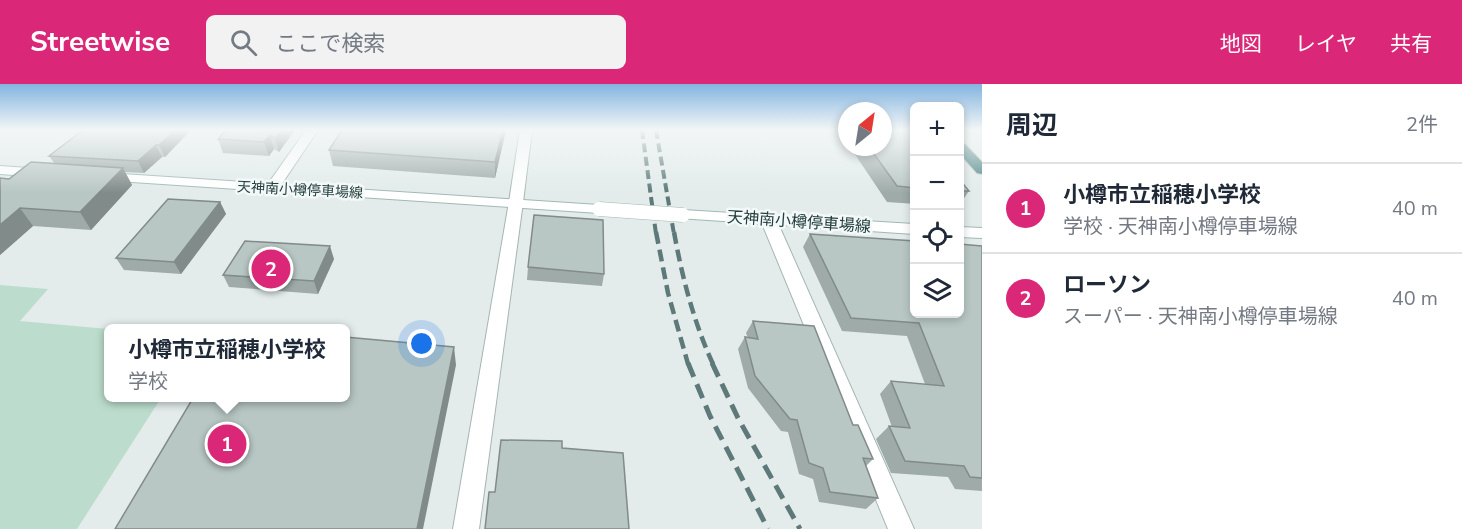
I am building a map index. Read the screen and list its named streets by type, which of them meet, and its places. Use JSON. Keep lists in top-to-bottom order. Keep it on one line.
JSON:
{"streets":{"main road":["天神南小樽停車場線"]},"north":"top right","page":{"header":"Streetwise","search":"ここで検索","nav":["地図","レイヤ","共有"],"heading":["周辺","2件"],"map_buttons":["+","−"],"list":[{"mark":"1","name":"小樽市立稲穂小学校","note":"学校 · 天神南小樽停車場線","value":"40 m"},{"mark":"2","name":"ローソン","note":"スーパー · 天神南小樽停車場線","value":"40 m"}],"pins":["2","1"],"popup":["小樽市立稲穂小学校","学校"]}}
